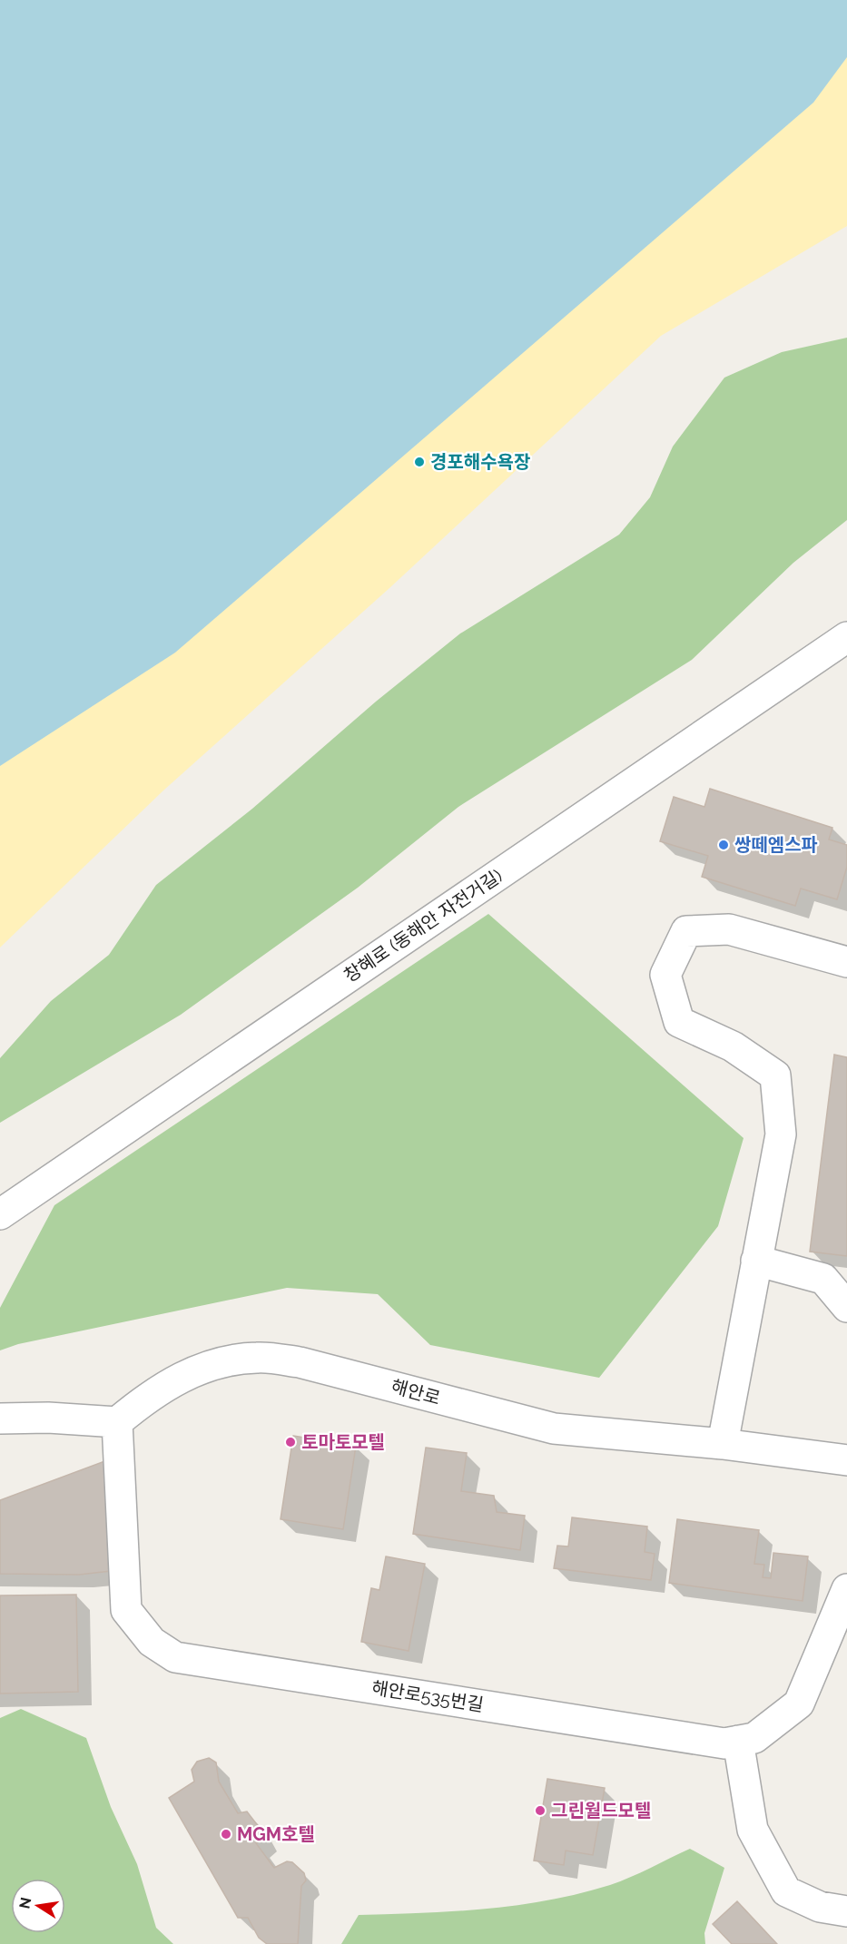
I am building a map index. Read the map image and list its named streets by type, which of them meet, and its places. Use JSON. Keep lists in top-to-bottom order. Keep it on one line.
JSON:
{"streets":{"street":["창혜로 (동해안 자전거길)","해안로","해안로535번길"]},"crossings":[["해안로","해안로535번길"]],"places":["경포해수욕장","쌍떼엠스파","토마토모텔","그린월드모텔","MGM호텔"],"north":"left"}
